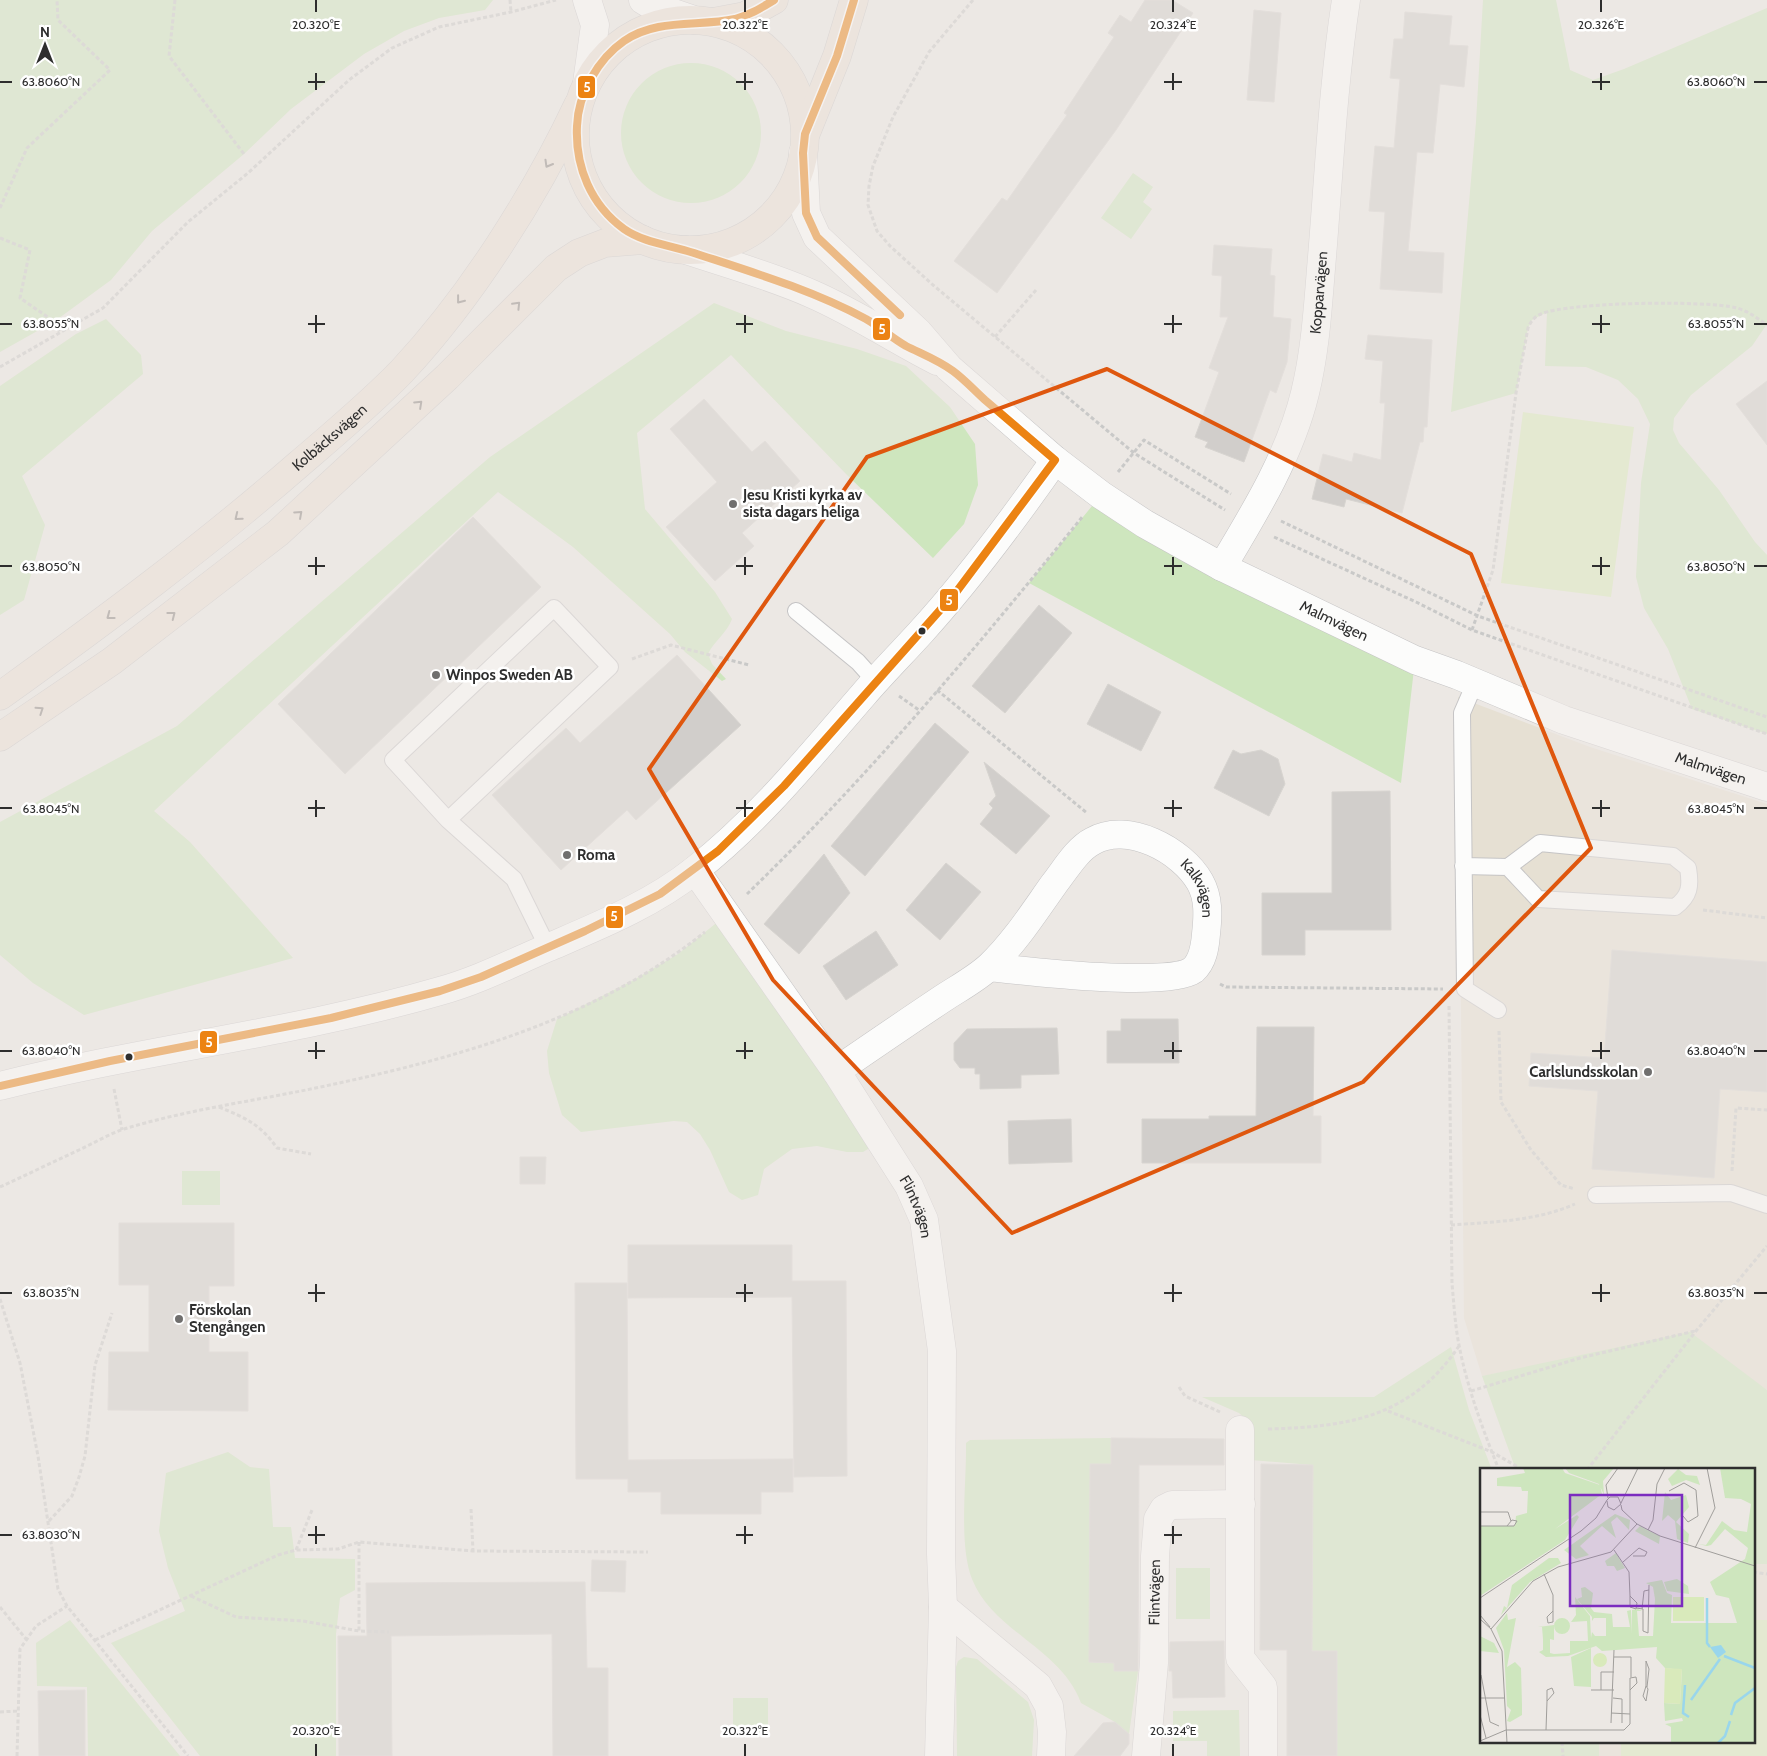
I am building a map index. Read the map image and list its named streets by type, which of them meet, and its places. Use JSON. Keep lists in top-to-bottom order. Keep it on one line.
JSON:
{"streets":{"highway":["Kolbäcksvägen"],"street":["Kopparvägen","Malmvägen","Kalkvägen","Flintvägen"]},"crossings":[["Kopparvägen","Malmvägen"],["Kalkvägen","Flintvägen"]],"places":["Jesu Kristi kyrka av sista dagars heliga","Winpos Sweden AB","Roma","Carlslundsskolan","Förskolan Stengången"],"lines":["transit line 5"],"north":"top","coordinates":["20.320°E","20.322°E","20.324°E","20.326°E","63.8060°N","63.8055°N","63.8050°N","63.8045°N","63.8040°N","63.8035°N","63.8030°N"]}
